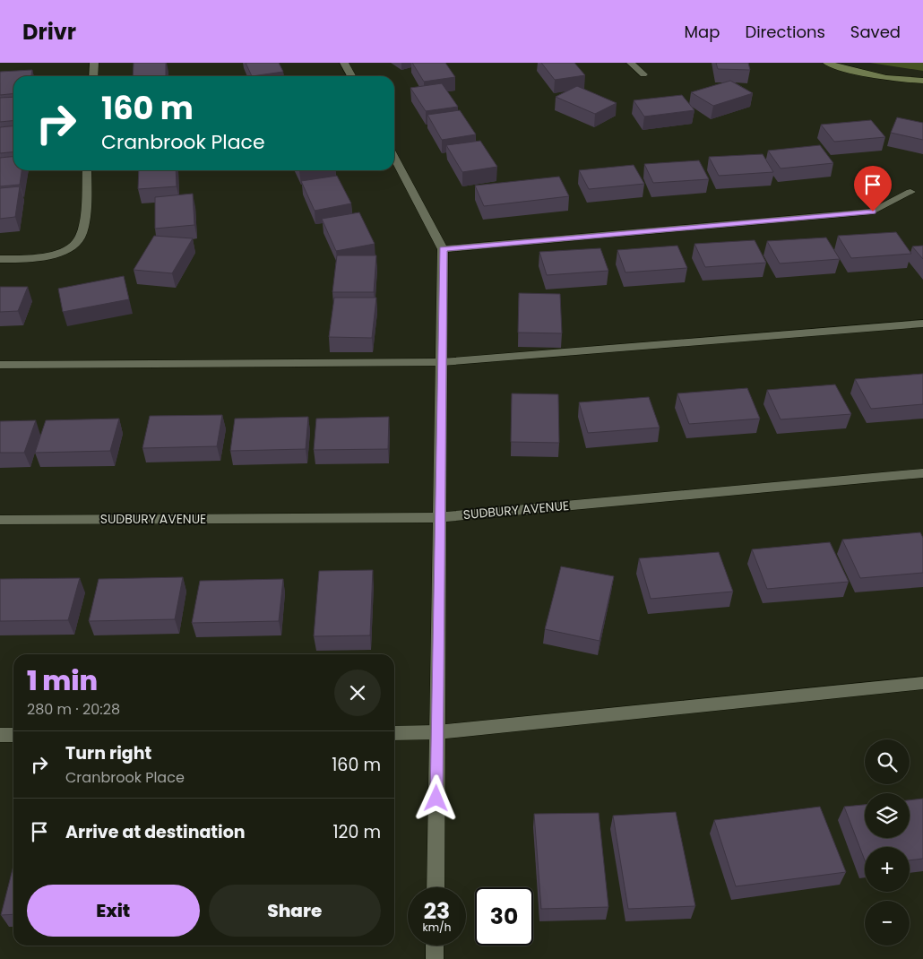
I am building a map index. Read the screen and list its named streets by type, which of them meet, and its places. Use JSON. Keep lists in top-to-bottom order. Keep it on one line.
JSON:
{"streets":{"street":["SUDBURY AVENUE"]},"page":{"header":"Drivr","nav":["Map","Directions","Saved"],"turn":["160 m","Cranbrook Place"],"heading":["1 min","280 m · 20:28"],"list":[{"name":"Turn right","note":"Cranbrook Place","value":"160 m"},{"name":"Arrive at destination","value":"120 m"}],"map_buttons":["+","−"],"buttons":["Exit","Share"],"speed":"23 km/h","limit":"30"}}
